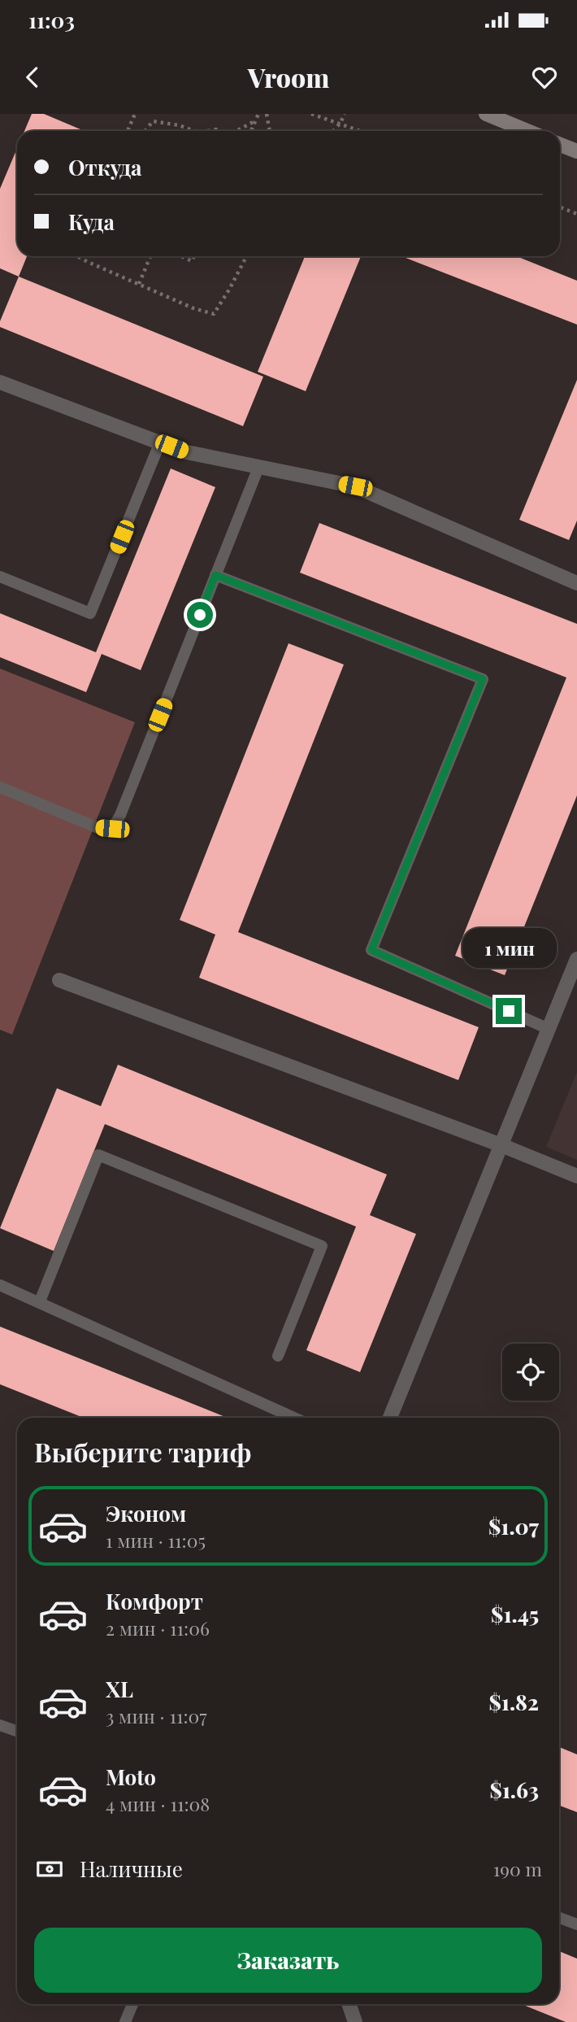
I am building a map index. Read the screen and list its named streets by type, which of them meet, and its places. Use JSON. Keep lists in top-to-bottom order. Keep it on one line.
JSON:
{"page":{"status":"11:03","header":"Vroom","banner":["Откуда","Куда"],"bubble":"1 мин","heading":"Выберите тариф","list":[{"name":"Эконом","note":"1 мин · 11:05","value":"$1.07"},{"name":"Комфорт","note":"2 мин · 11:06","value":"$1.45"},{"name":"XL","note":"3 мин · 11:07","value":"$1.82"},{"name":"Moto","note":"4 мин · 11:08","value":"$1.63"}],"pay":["Наличные","190 m"],"buttons":"Заказать"}}
